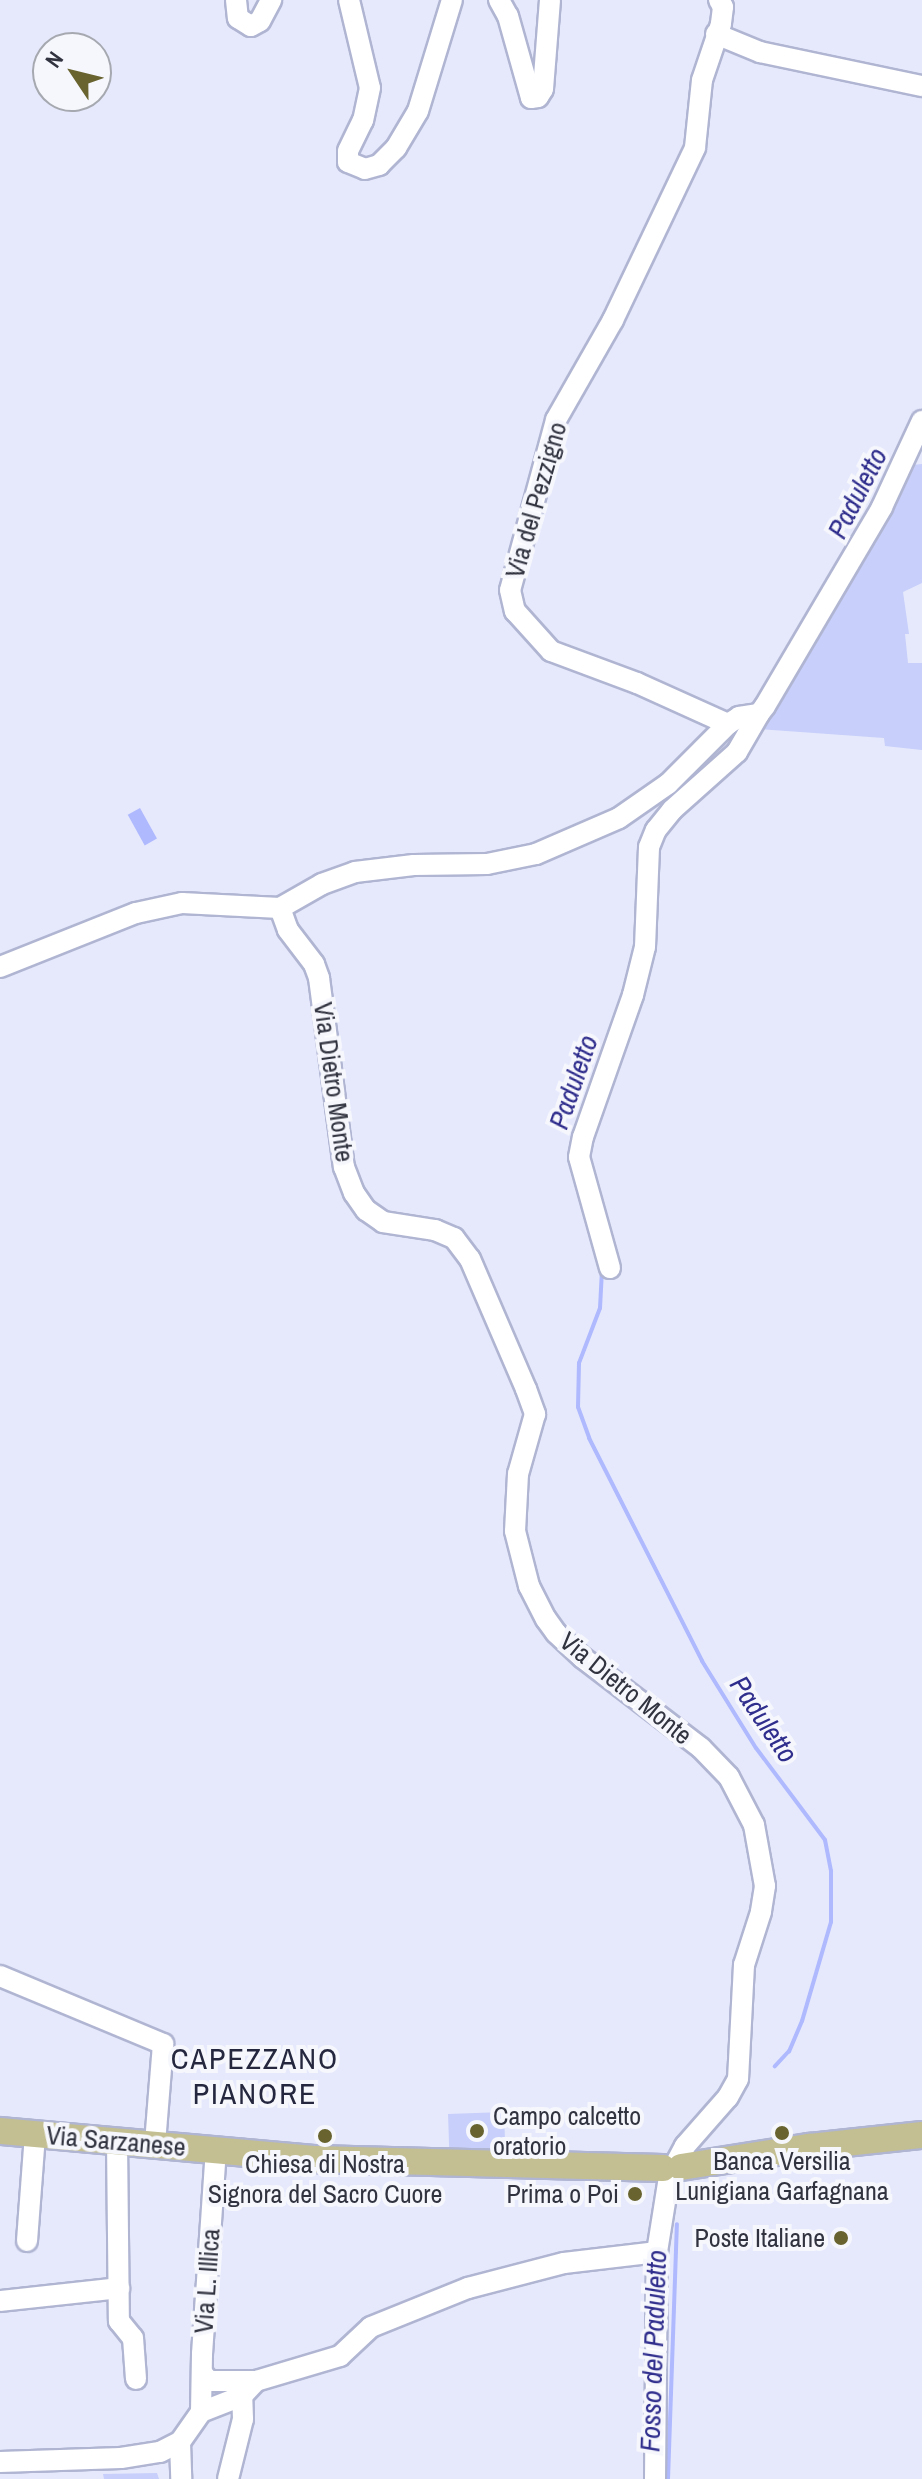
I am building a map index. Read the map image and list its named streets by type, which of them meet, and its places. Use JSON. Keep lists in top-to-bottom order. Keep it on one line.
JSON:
{"streets":{"main road":["Via Sarzanese"],"street":["Via del Pezzigno","Via Dietro Monte","Via L. Illica"]},"crossings":[["Via Dietro Monte","Via Sarzanese"],["Via Sarzanese","Via L. Illica"]],"districts":["CAPEZZANO PIANORE"],"water":["Paduletto","Fosso del Paduletto"],"places":["Campo calcetto oratorio","Banca Versilia Lunigiana Garfagnana","Chiesa di Nostra Signora del Sacro Cuore","Prima o Poi","Poste Italiane"],"north":"top left"}
